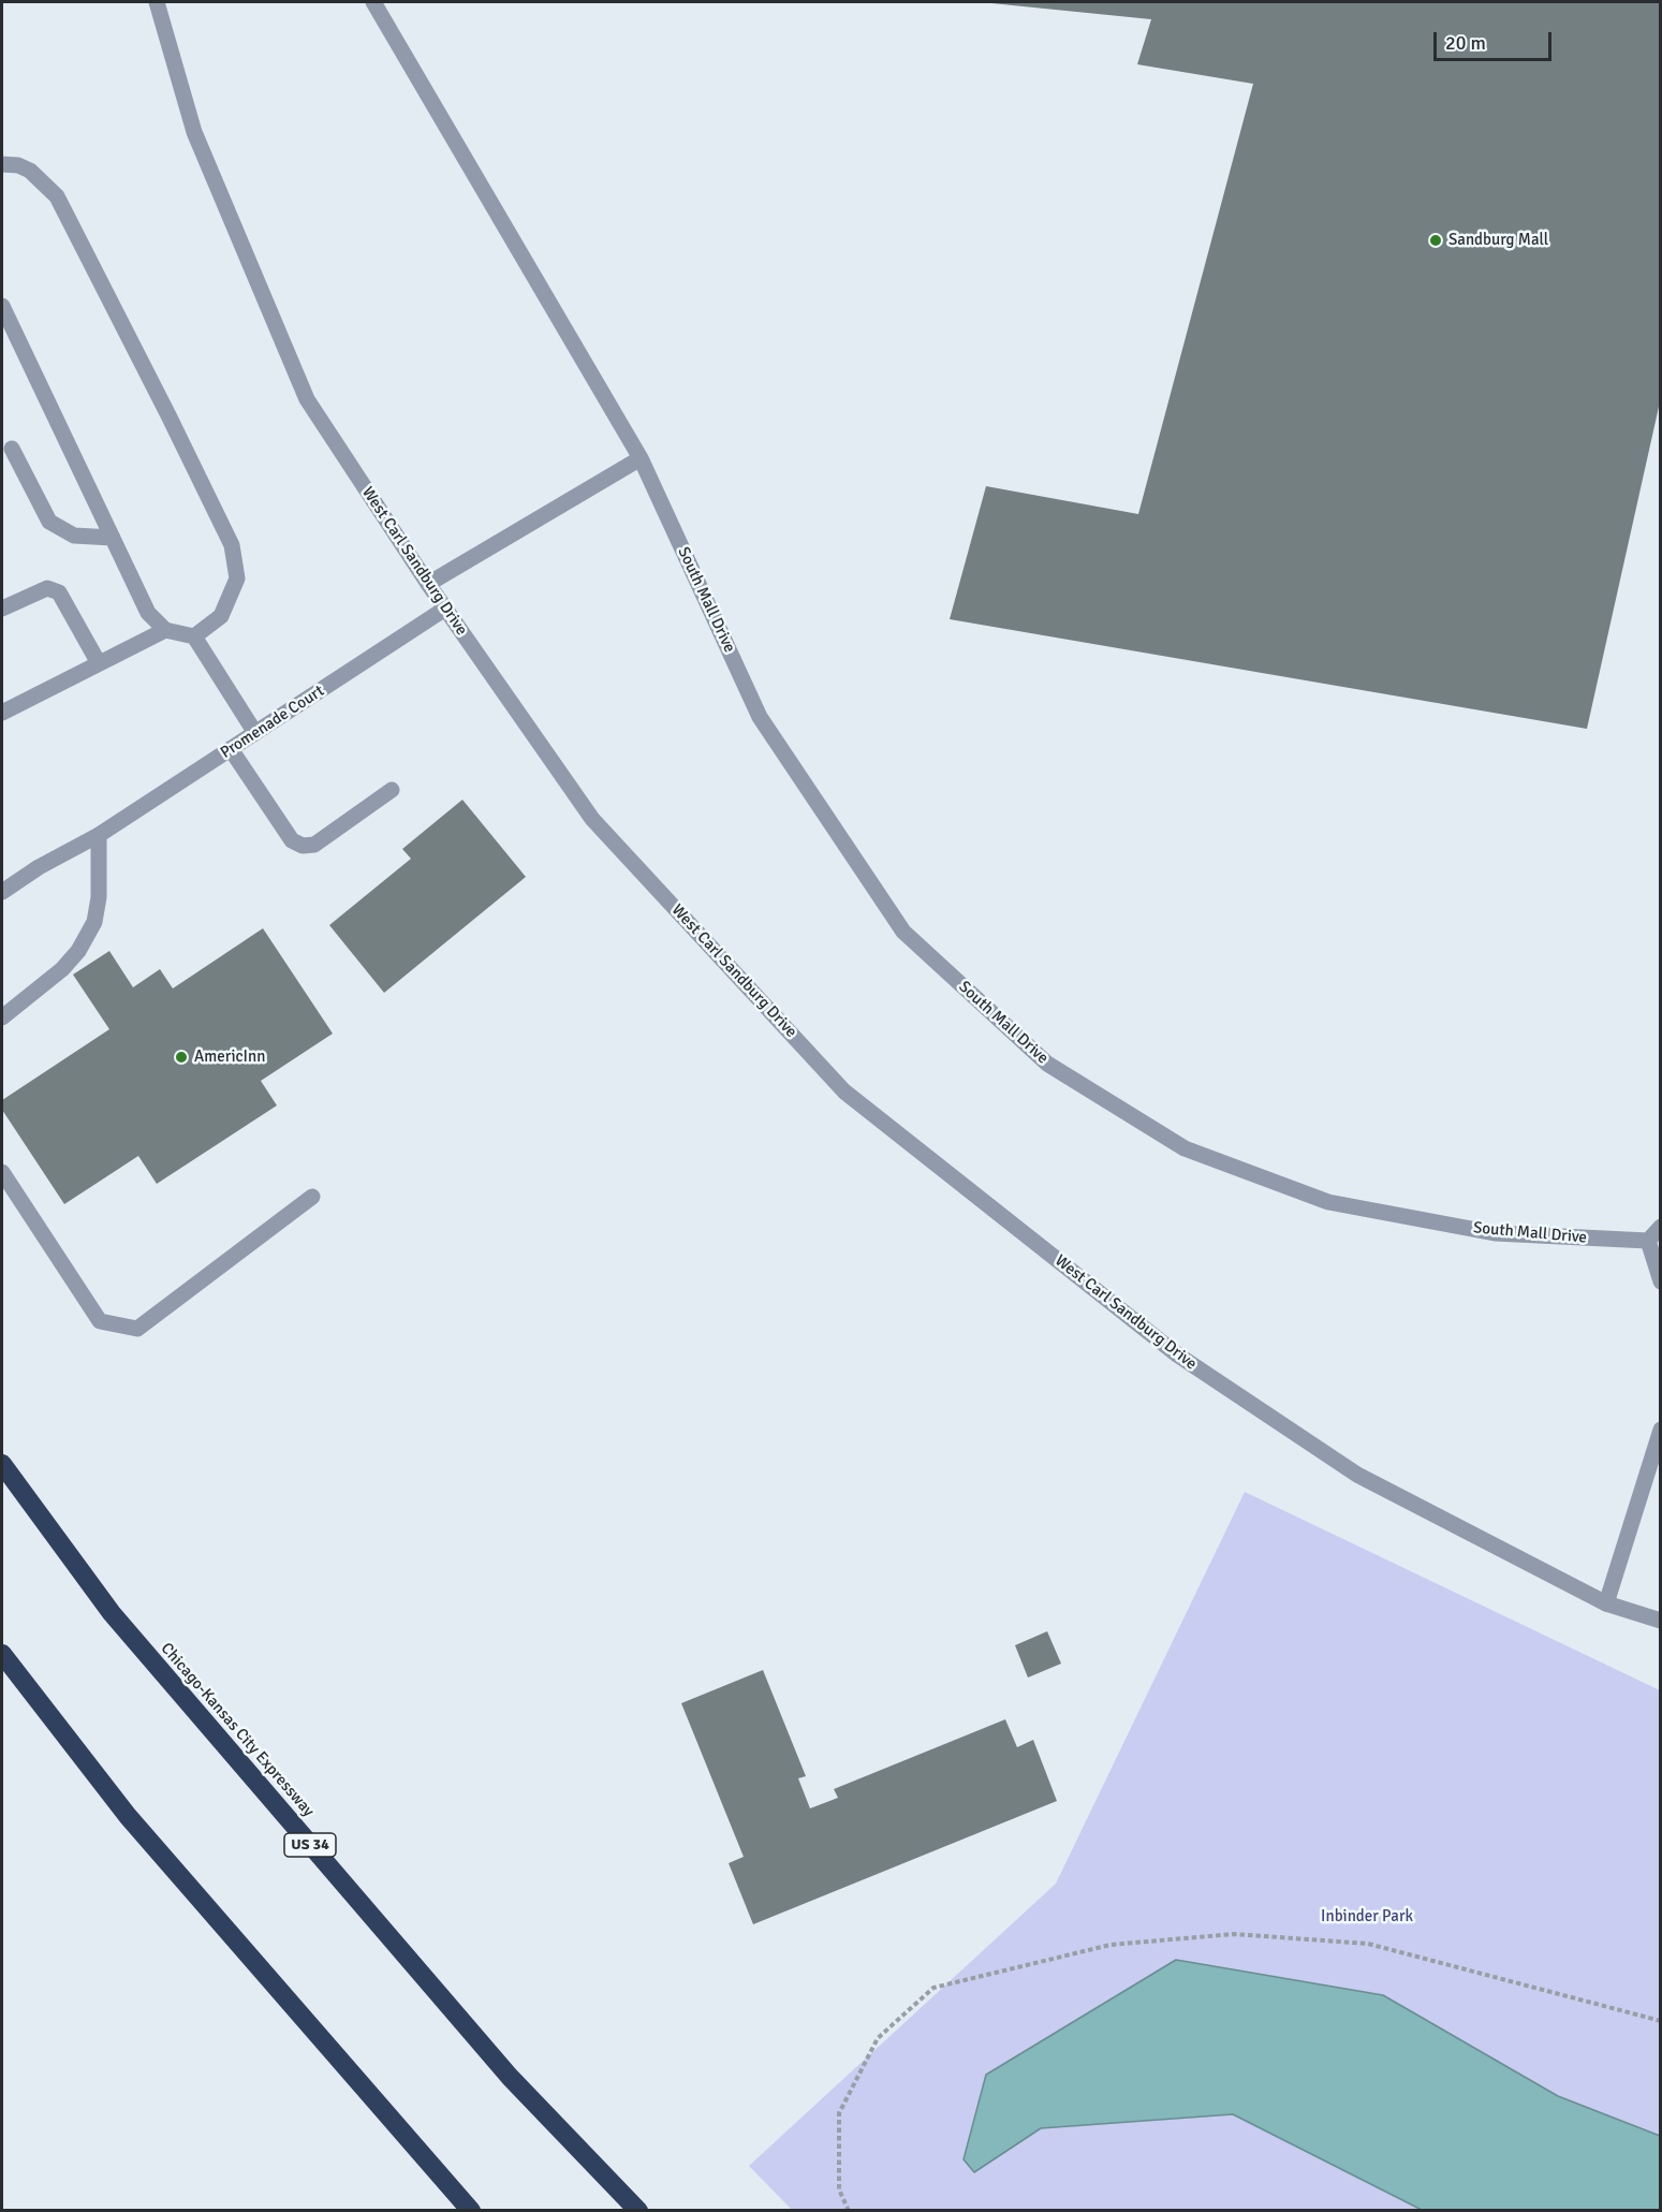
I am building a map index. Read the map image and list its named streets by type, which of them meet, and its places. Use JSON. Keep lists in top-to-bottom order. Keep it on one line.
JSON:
{"streets":{"highway":["Chicago-Kansas City Expressway","US 34"],"street":["West Carl Sandburg Drive","South Mall Drive","Promenade Court"]},"crossings":[["West Carl Sandburg Drive","Promenade Court"]],"parks":["Inbinder Park"],"places":["Sandburg Mall","AmericInn"],"scale_bar":"20 m"}
